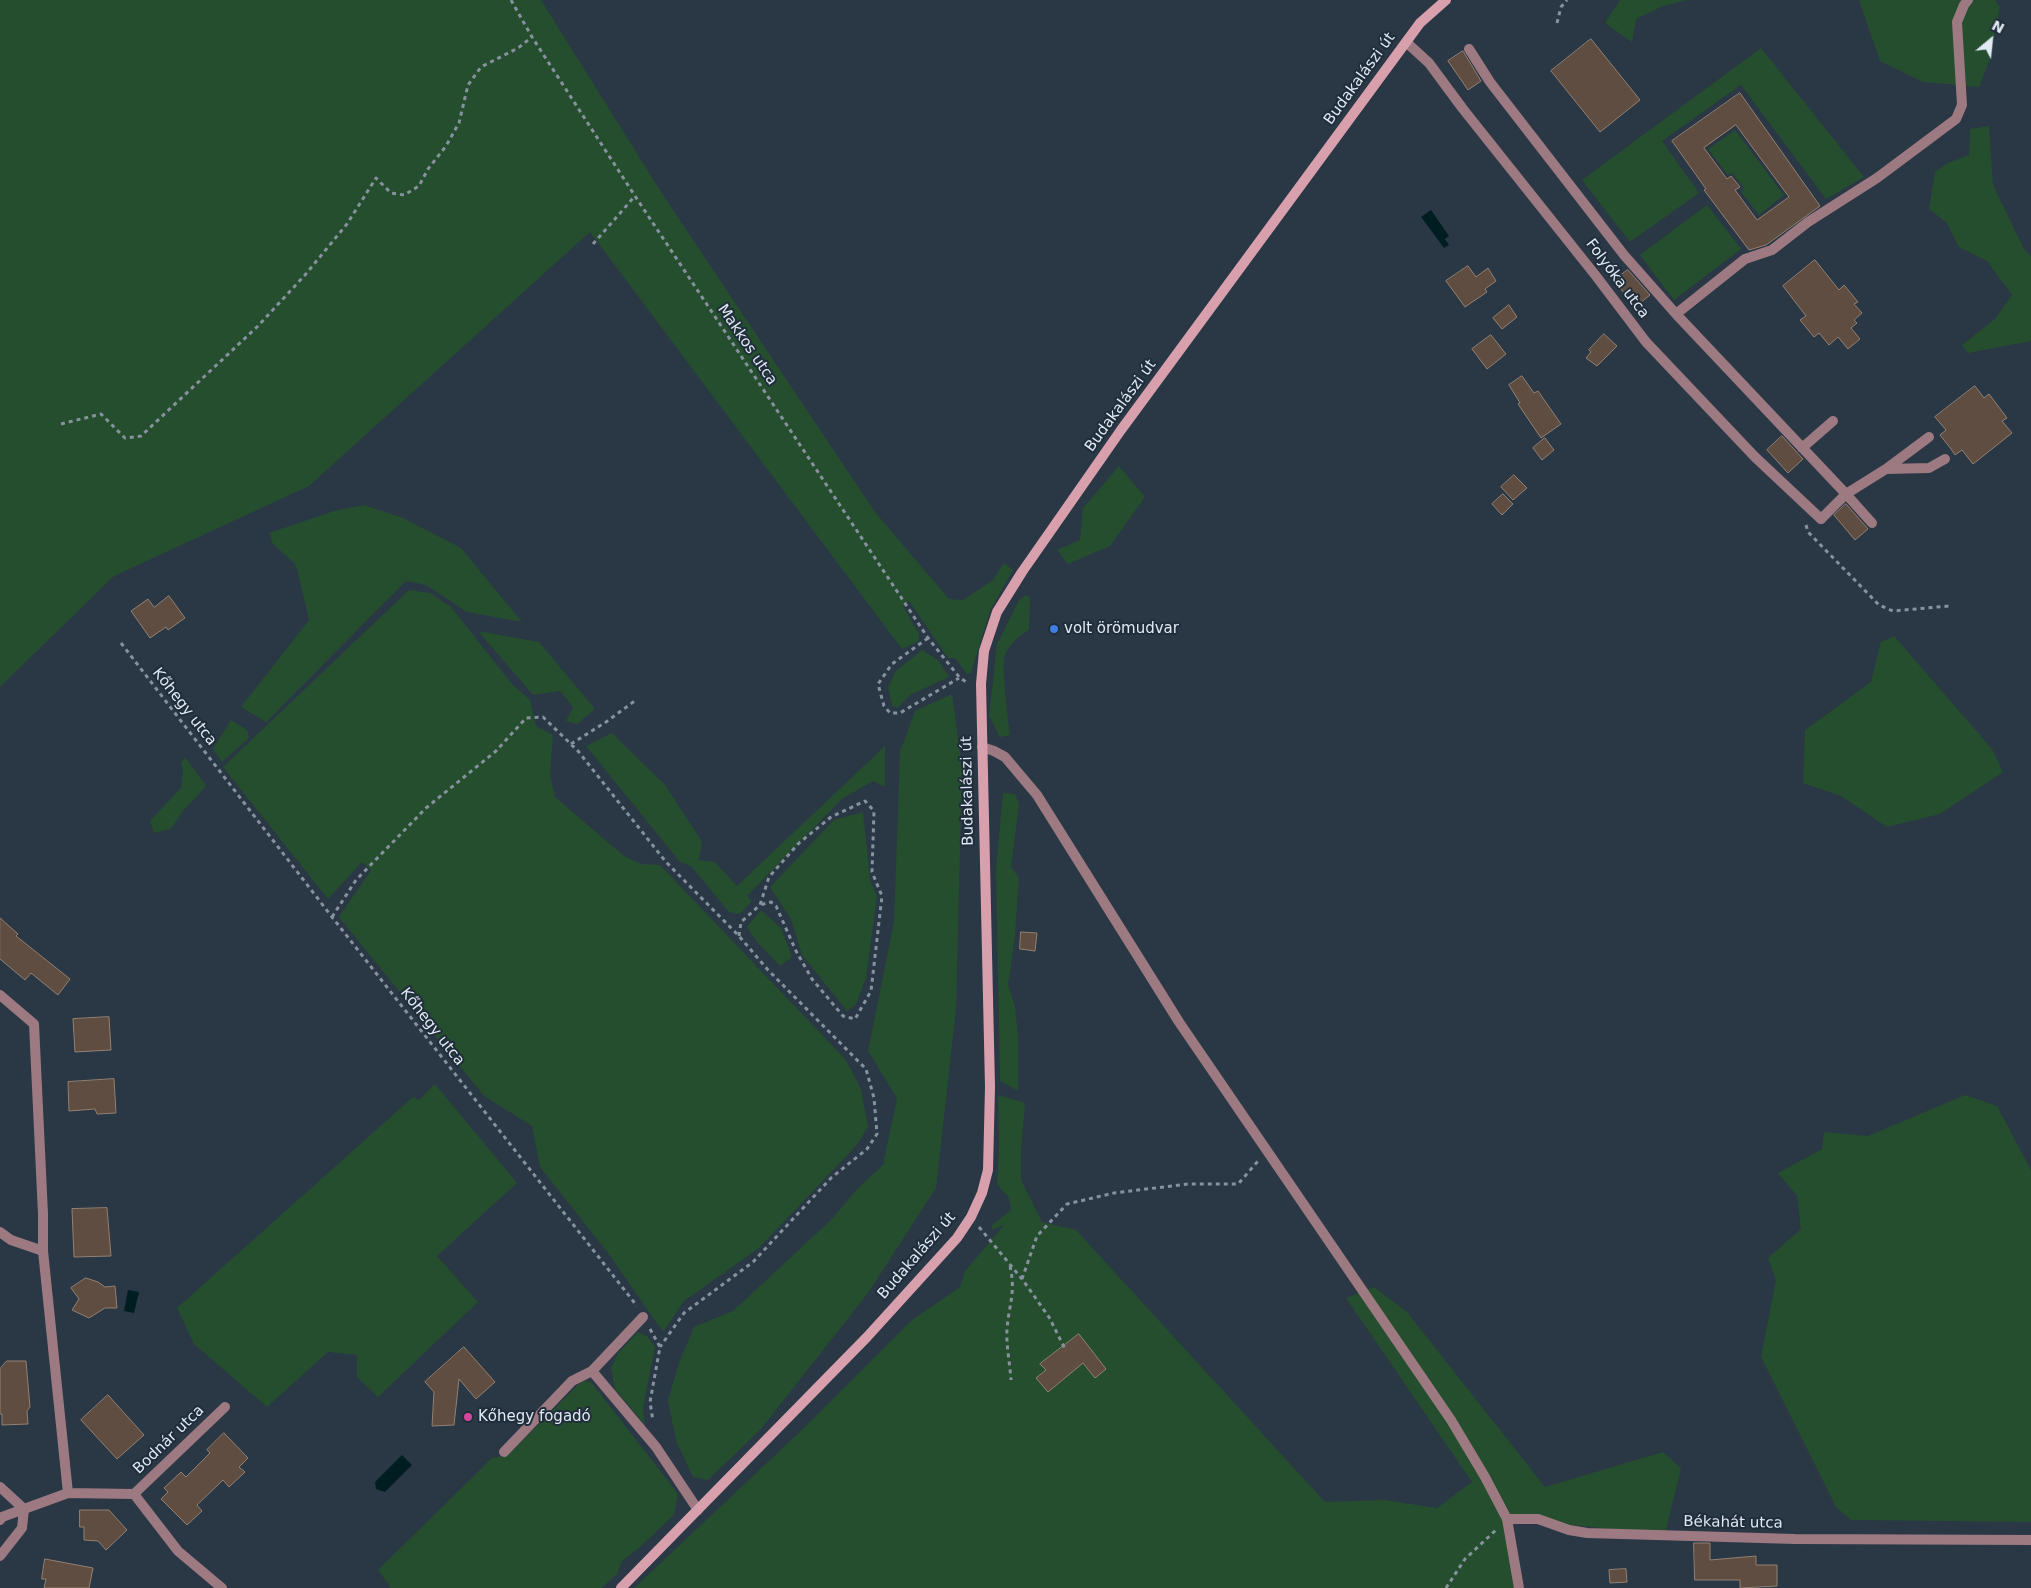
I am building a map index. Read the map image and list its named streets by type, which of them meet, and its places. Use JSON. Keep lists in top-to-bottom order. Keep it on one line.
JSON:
{"streets":{"main road":["Budakalászi út"],"street":["Folyóka utca","Bodnár utca","Békahát utca"],"path":["Makkos utca","Kőhegy utca"]},"crossings":[["Budakalászi út","Folyóka utca"]],"places":["volt örömudvar","Kőhegy fogadó"],"north":"top right"}
